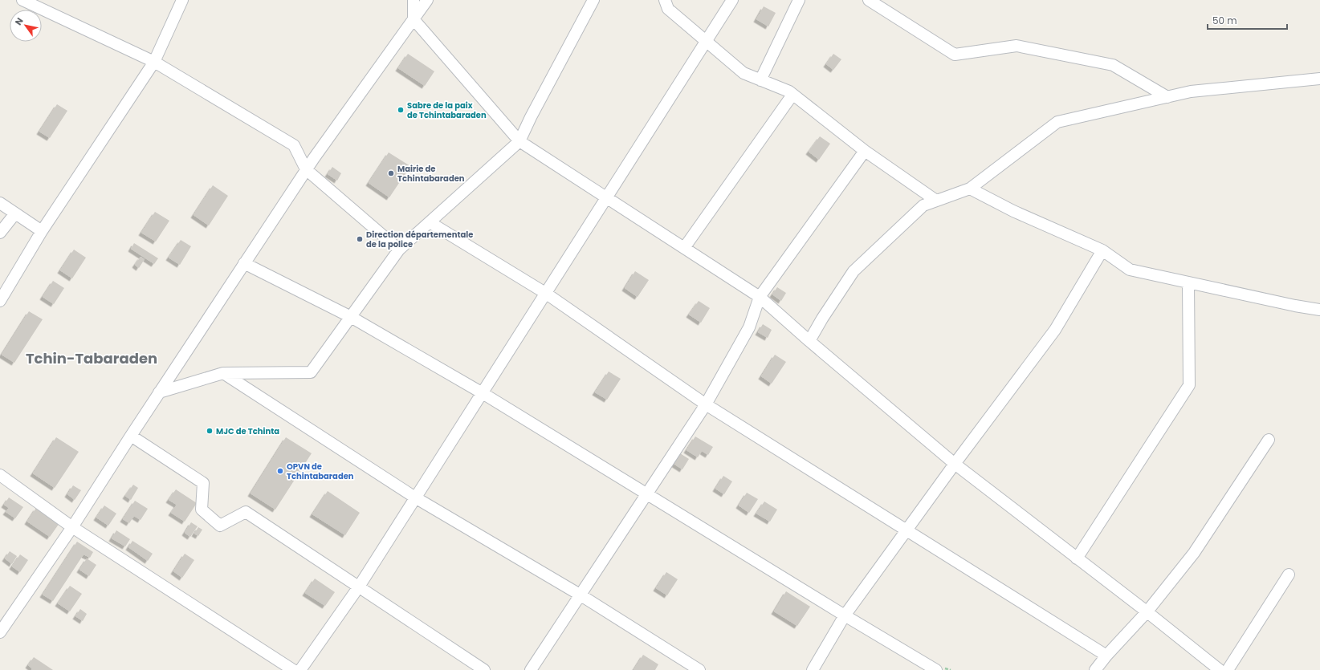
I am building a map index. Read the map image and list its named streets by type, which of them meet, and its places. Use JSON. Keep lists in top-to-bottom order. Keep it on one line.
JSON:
{"districts":["Tchin-Tabaraden"],"places":["Sabre de la paix de Tchintabaraden","Mairie de Tchintabaraden","Direction départementale de la police","MJC de Tchinta","OPVN de Tchintabaraden"],"scale_bar":"50 m","north":"top left"}
